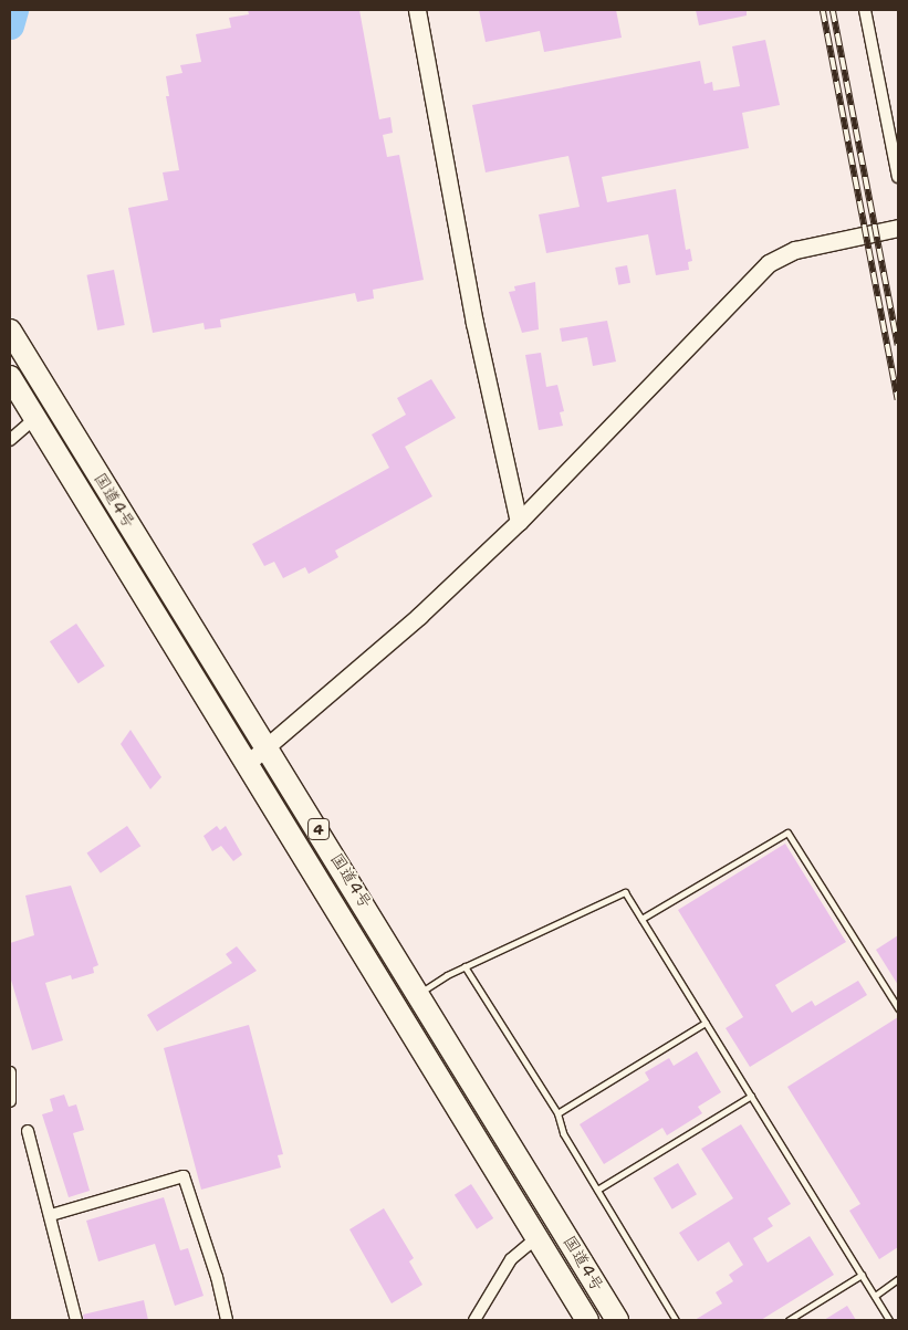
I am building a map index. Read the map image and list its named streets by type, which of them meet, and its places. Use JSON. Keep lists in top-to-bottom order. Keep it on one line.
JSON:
{"streets":{"highway":["国道4号","4"]}}
